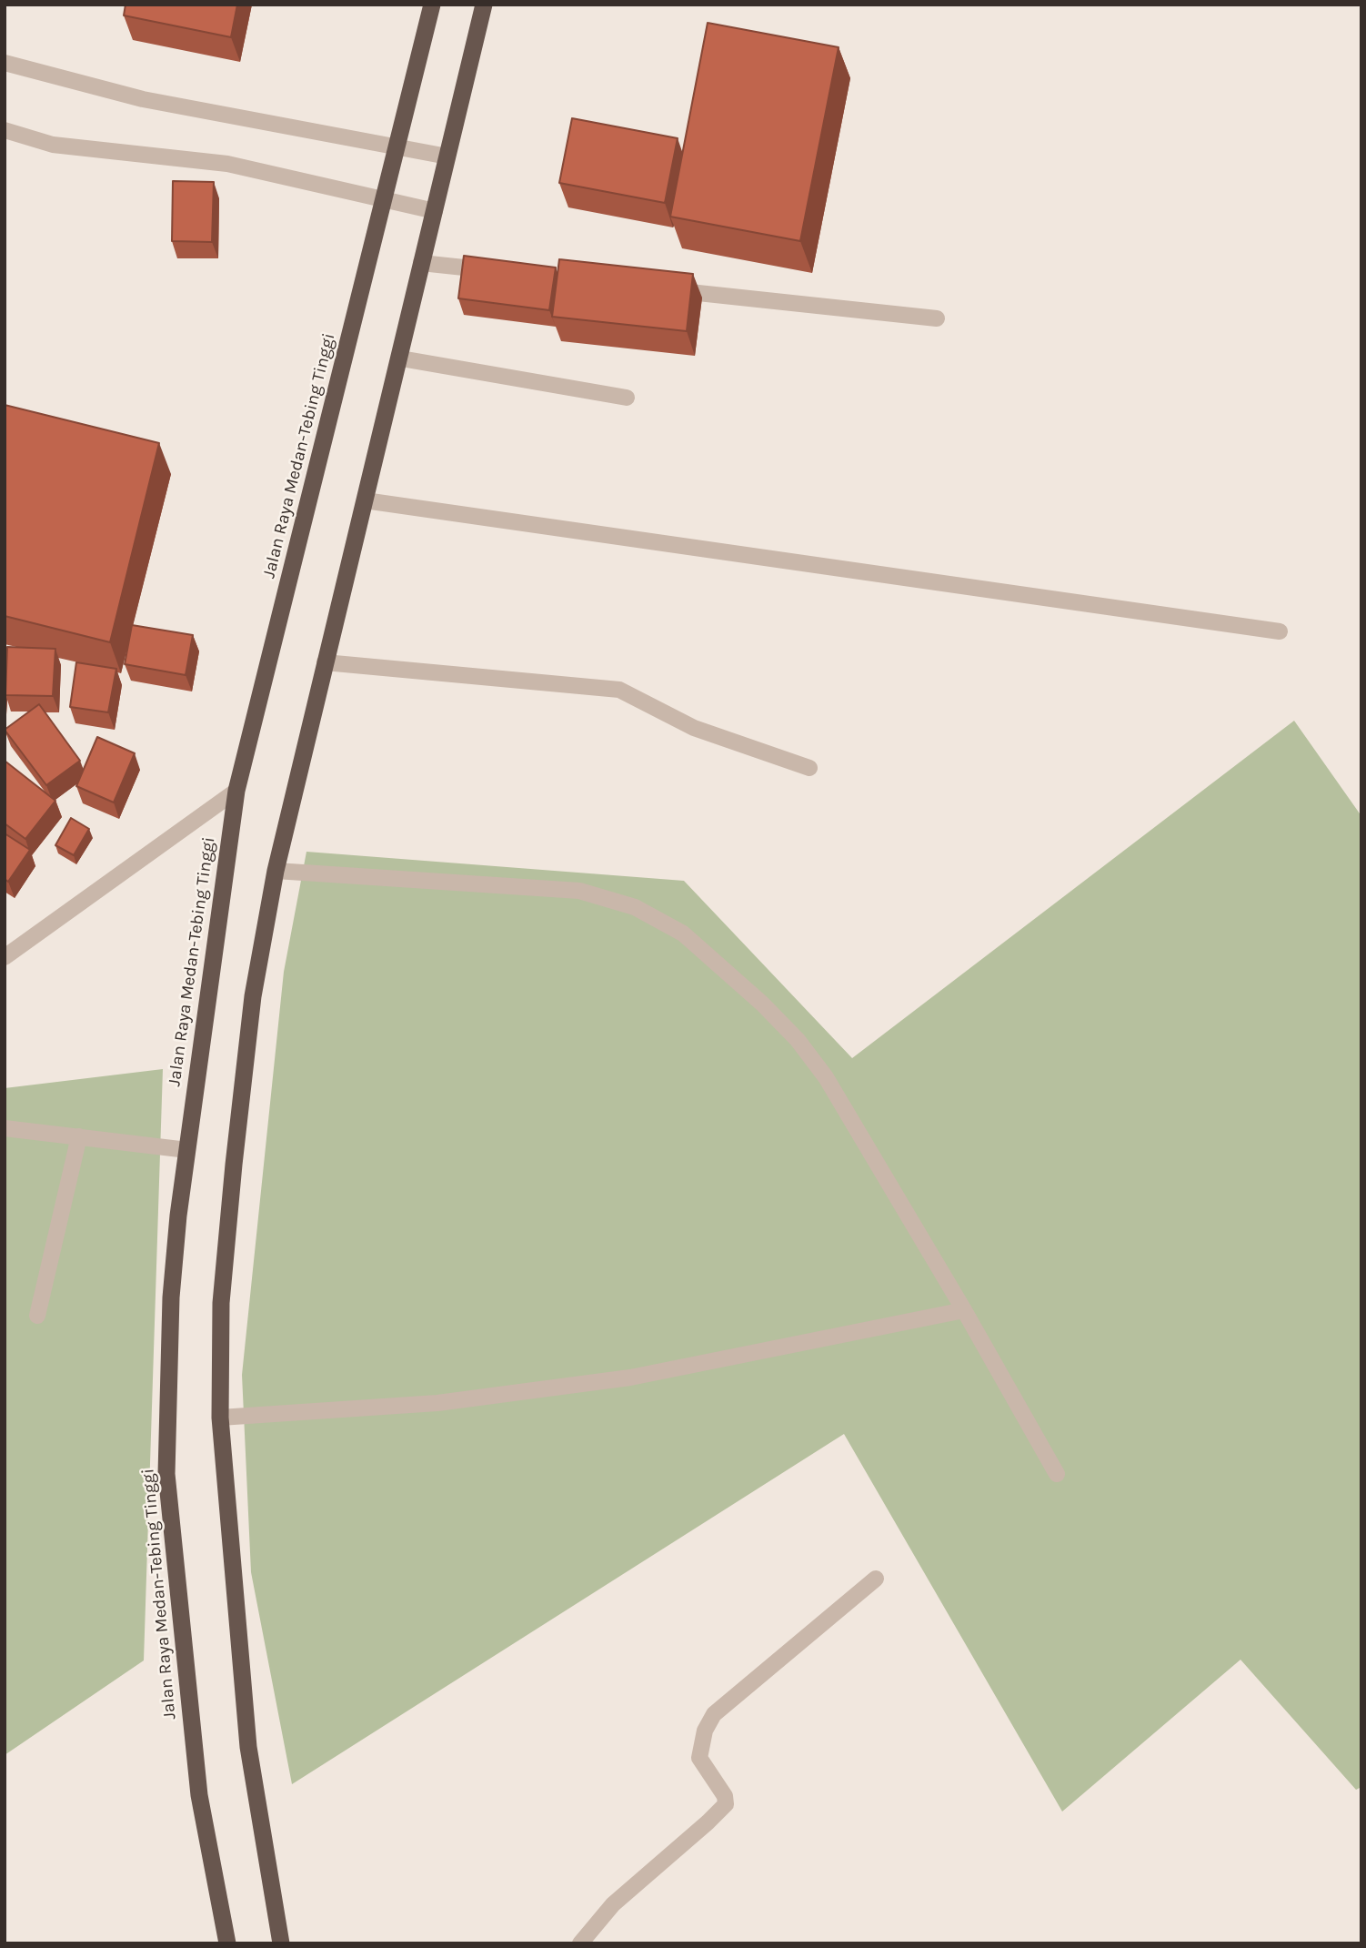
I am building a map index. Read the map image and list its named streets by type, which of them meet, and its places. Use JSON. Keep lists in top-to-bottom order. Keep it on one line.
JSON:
{"streets":{"highway":["Jalan Raya Medan-Tebing Tinggi"]}}
